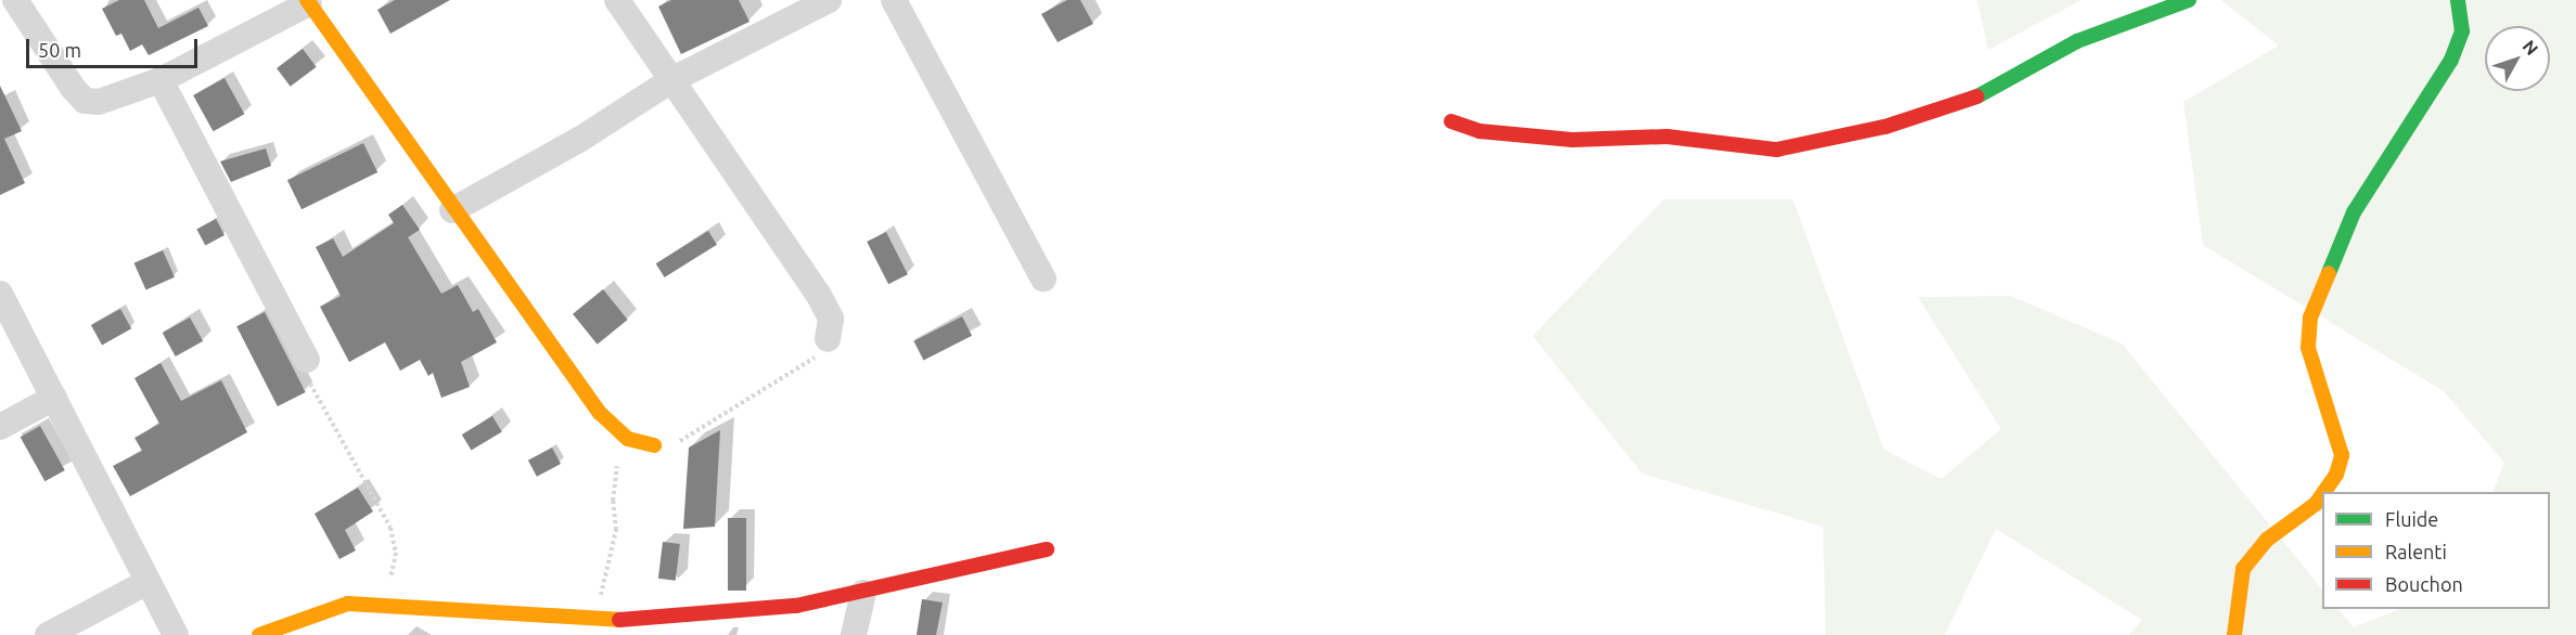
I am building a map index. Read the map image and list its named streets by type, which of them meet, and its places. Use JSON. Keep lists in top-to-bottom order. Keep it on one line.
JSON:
{"legend":["Fluide","Ralenti","Bouchon"],"scale_bar":"50 m","north":"top right"}
